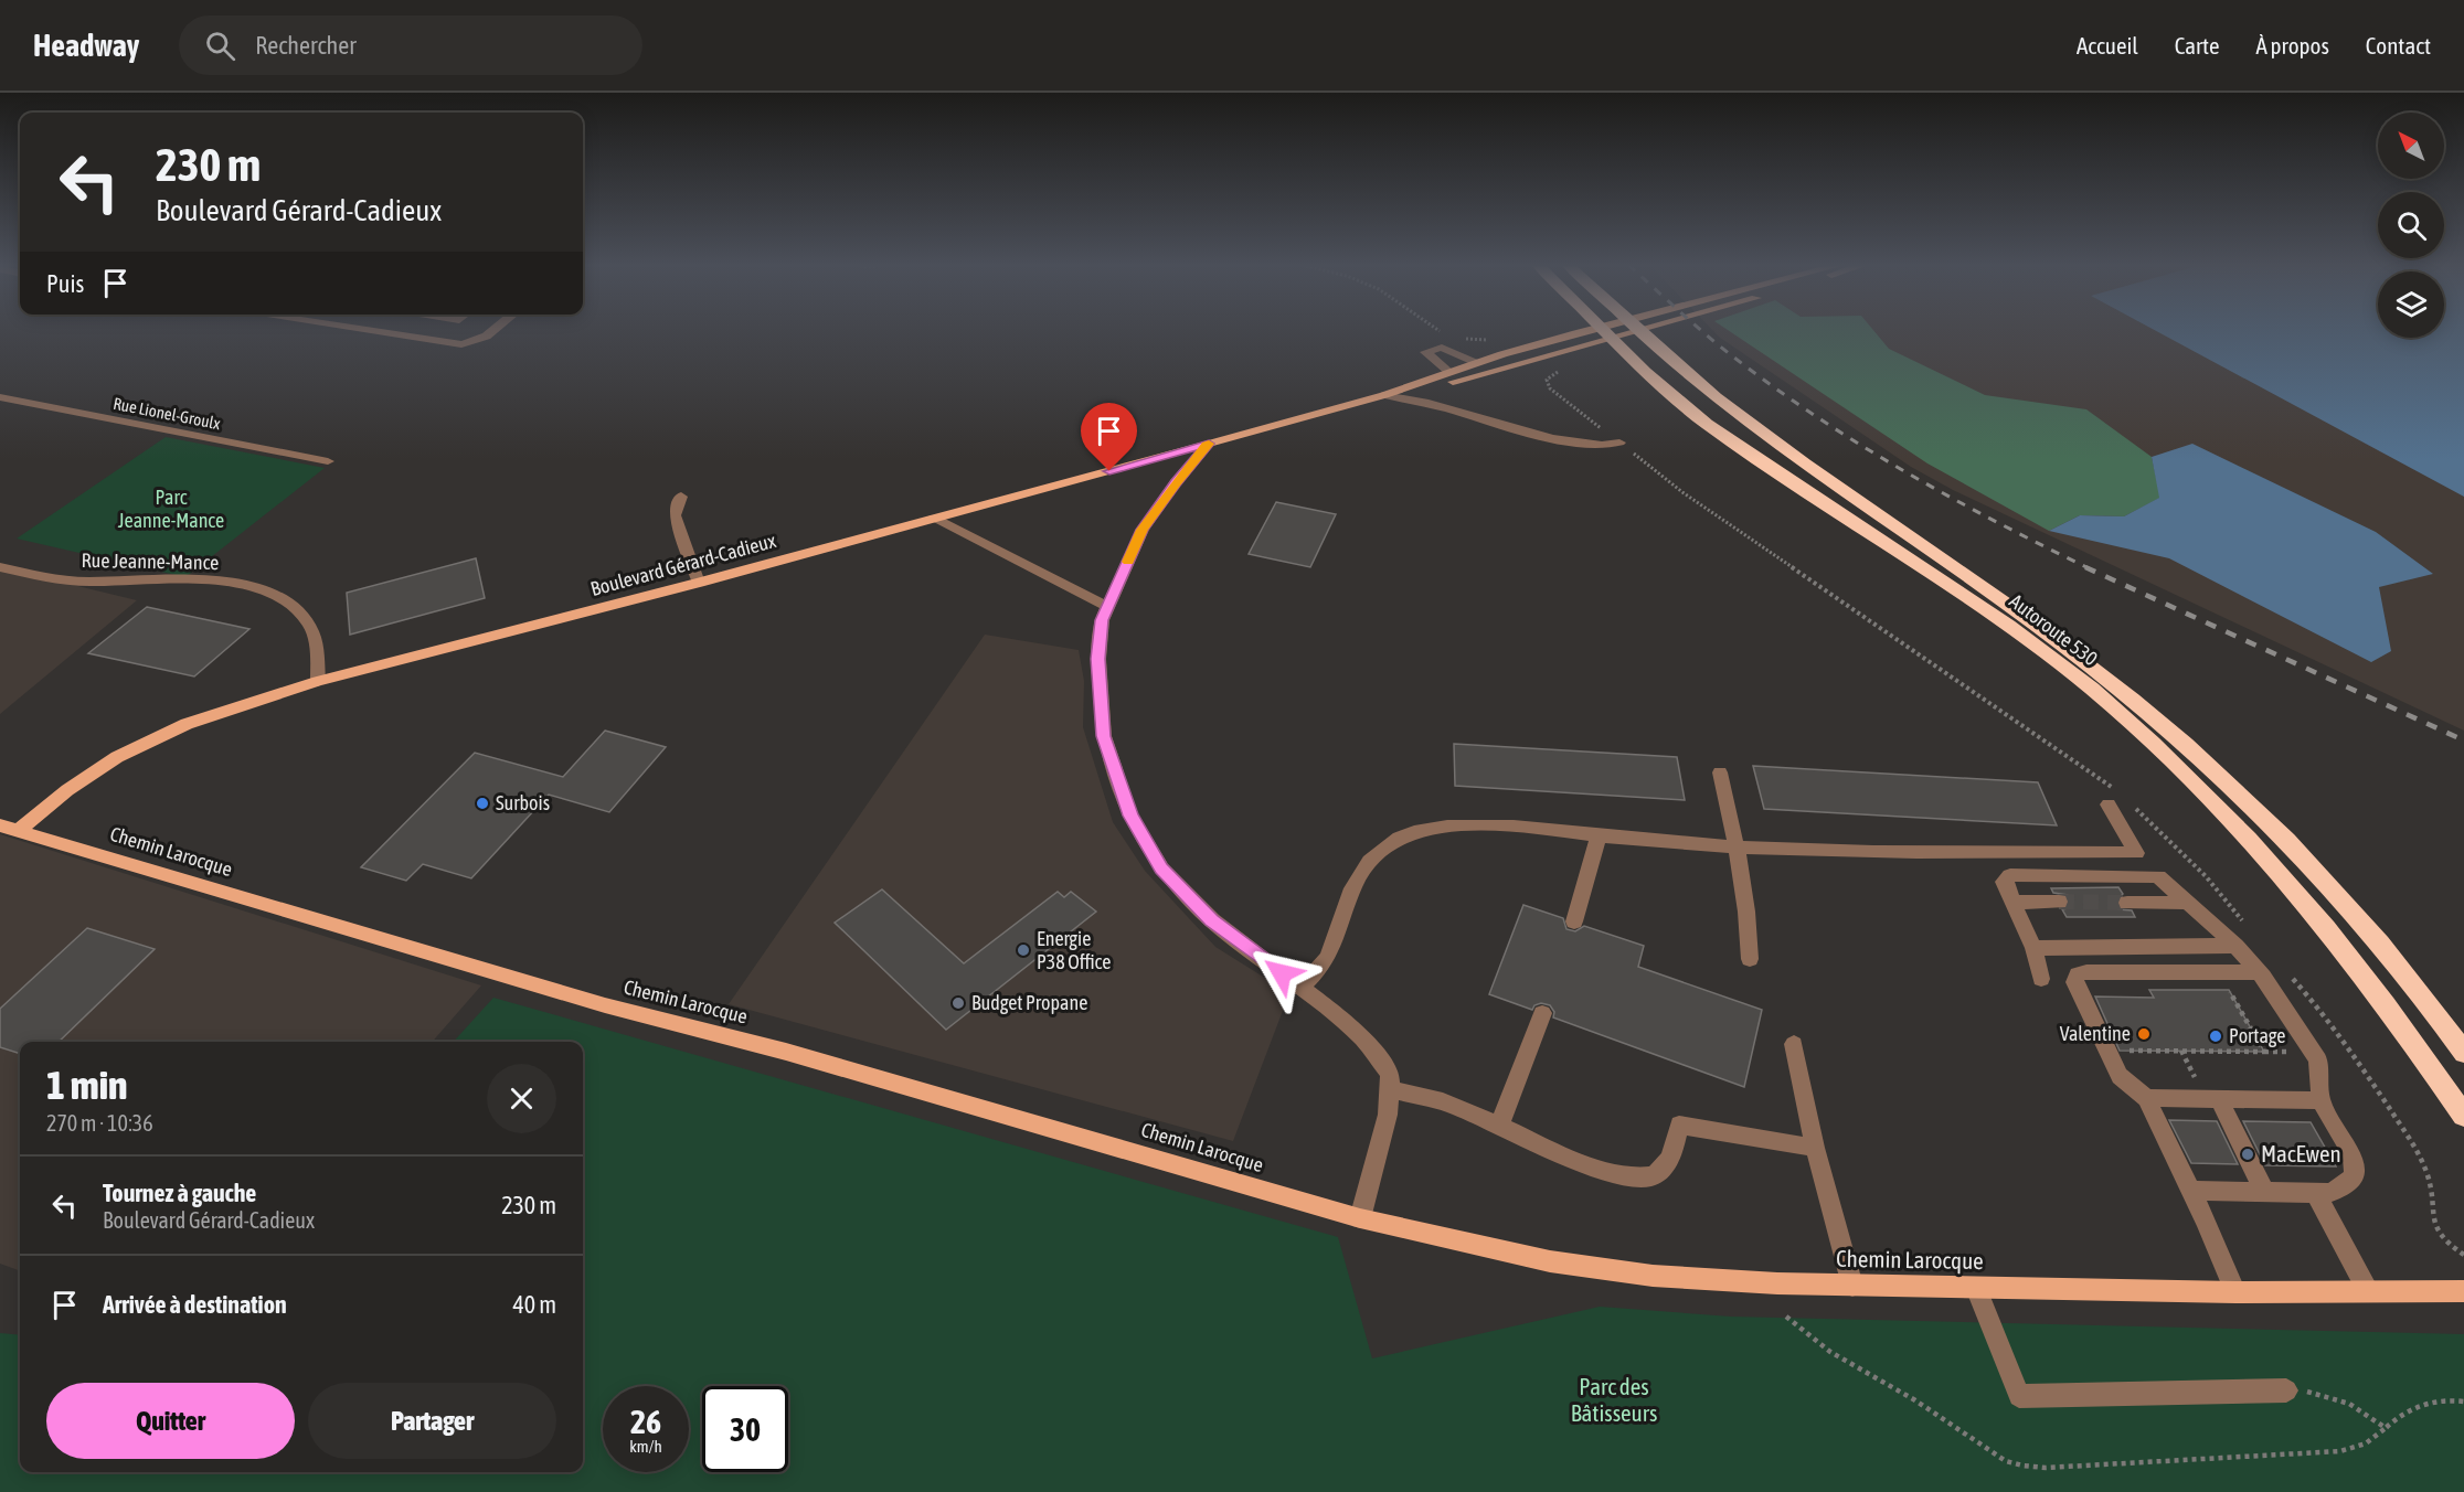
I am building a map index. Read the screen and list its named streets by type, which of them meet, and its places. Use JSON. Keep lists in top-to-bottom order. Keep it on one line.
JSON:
{"streets":{"highway":["Autoroute 530"],"main road":["Boulevard Gérard-Cadieux","Chemin Larocque"],"street":["Rue Lionel-Groulx","Rue Jeanne-Mance"]},"crossings":[["Rue Jeanne-Mance","Boulevard Gérard-Cadieux"],["Boulevard Gérard-Cadieux","Autoroute 530"],["Boulevard Gérard-Cadieux","Chemin Larocque"]],"parks":["Parc Jeanne-Mance","Parc des Bâtisseurs"],"places":["Surbois","Energie P38 Office","Budget Propane","Valentine","Portage","MacEwen"],"north":"top left","page":{"header":"Headway","search":"Rechercher","nav":["Accueil","Carte","À propos","Contact"],"turn":["230 m","Boulevard Gérard-Cadieux"],"then":"Puis","heading":["1 min","270 m · 10:36"],"list":[{"name":"Tournez à gauche","note":"Boulevard Gérard-Cadieux","value":"230 m"},{"name":"Arrivée à destination","value":"40 m"}],"buttons":["Quitter","Partager"],"speed":"26 km/h","limit":"30"}}
